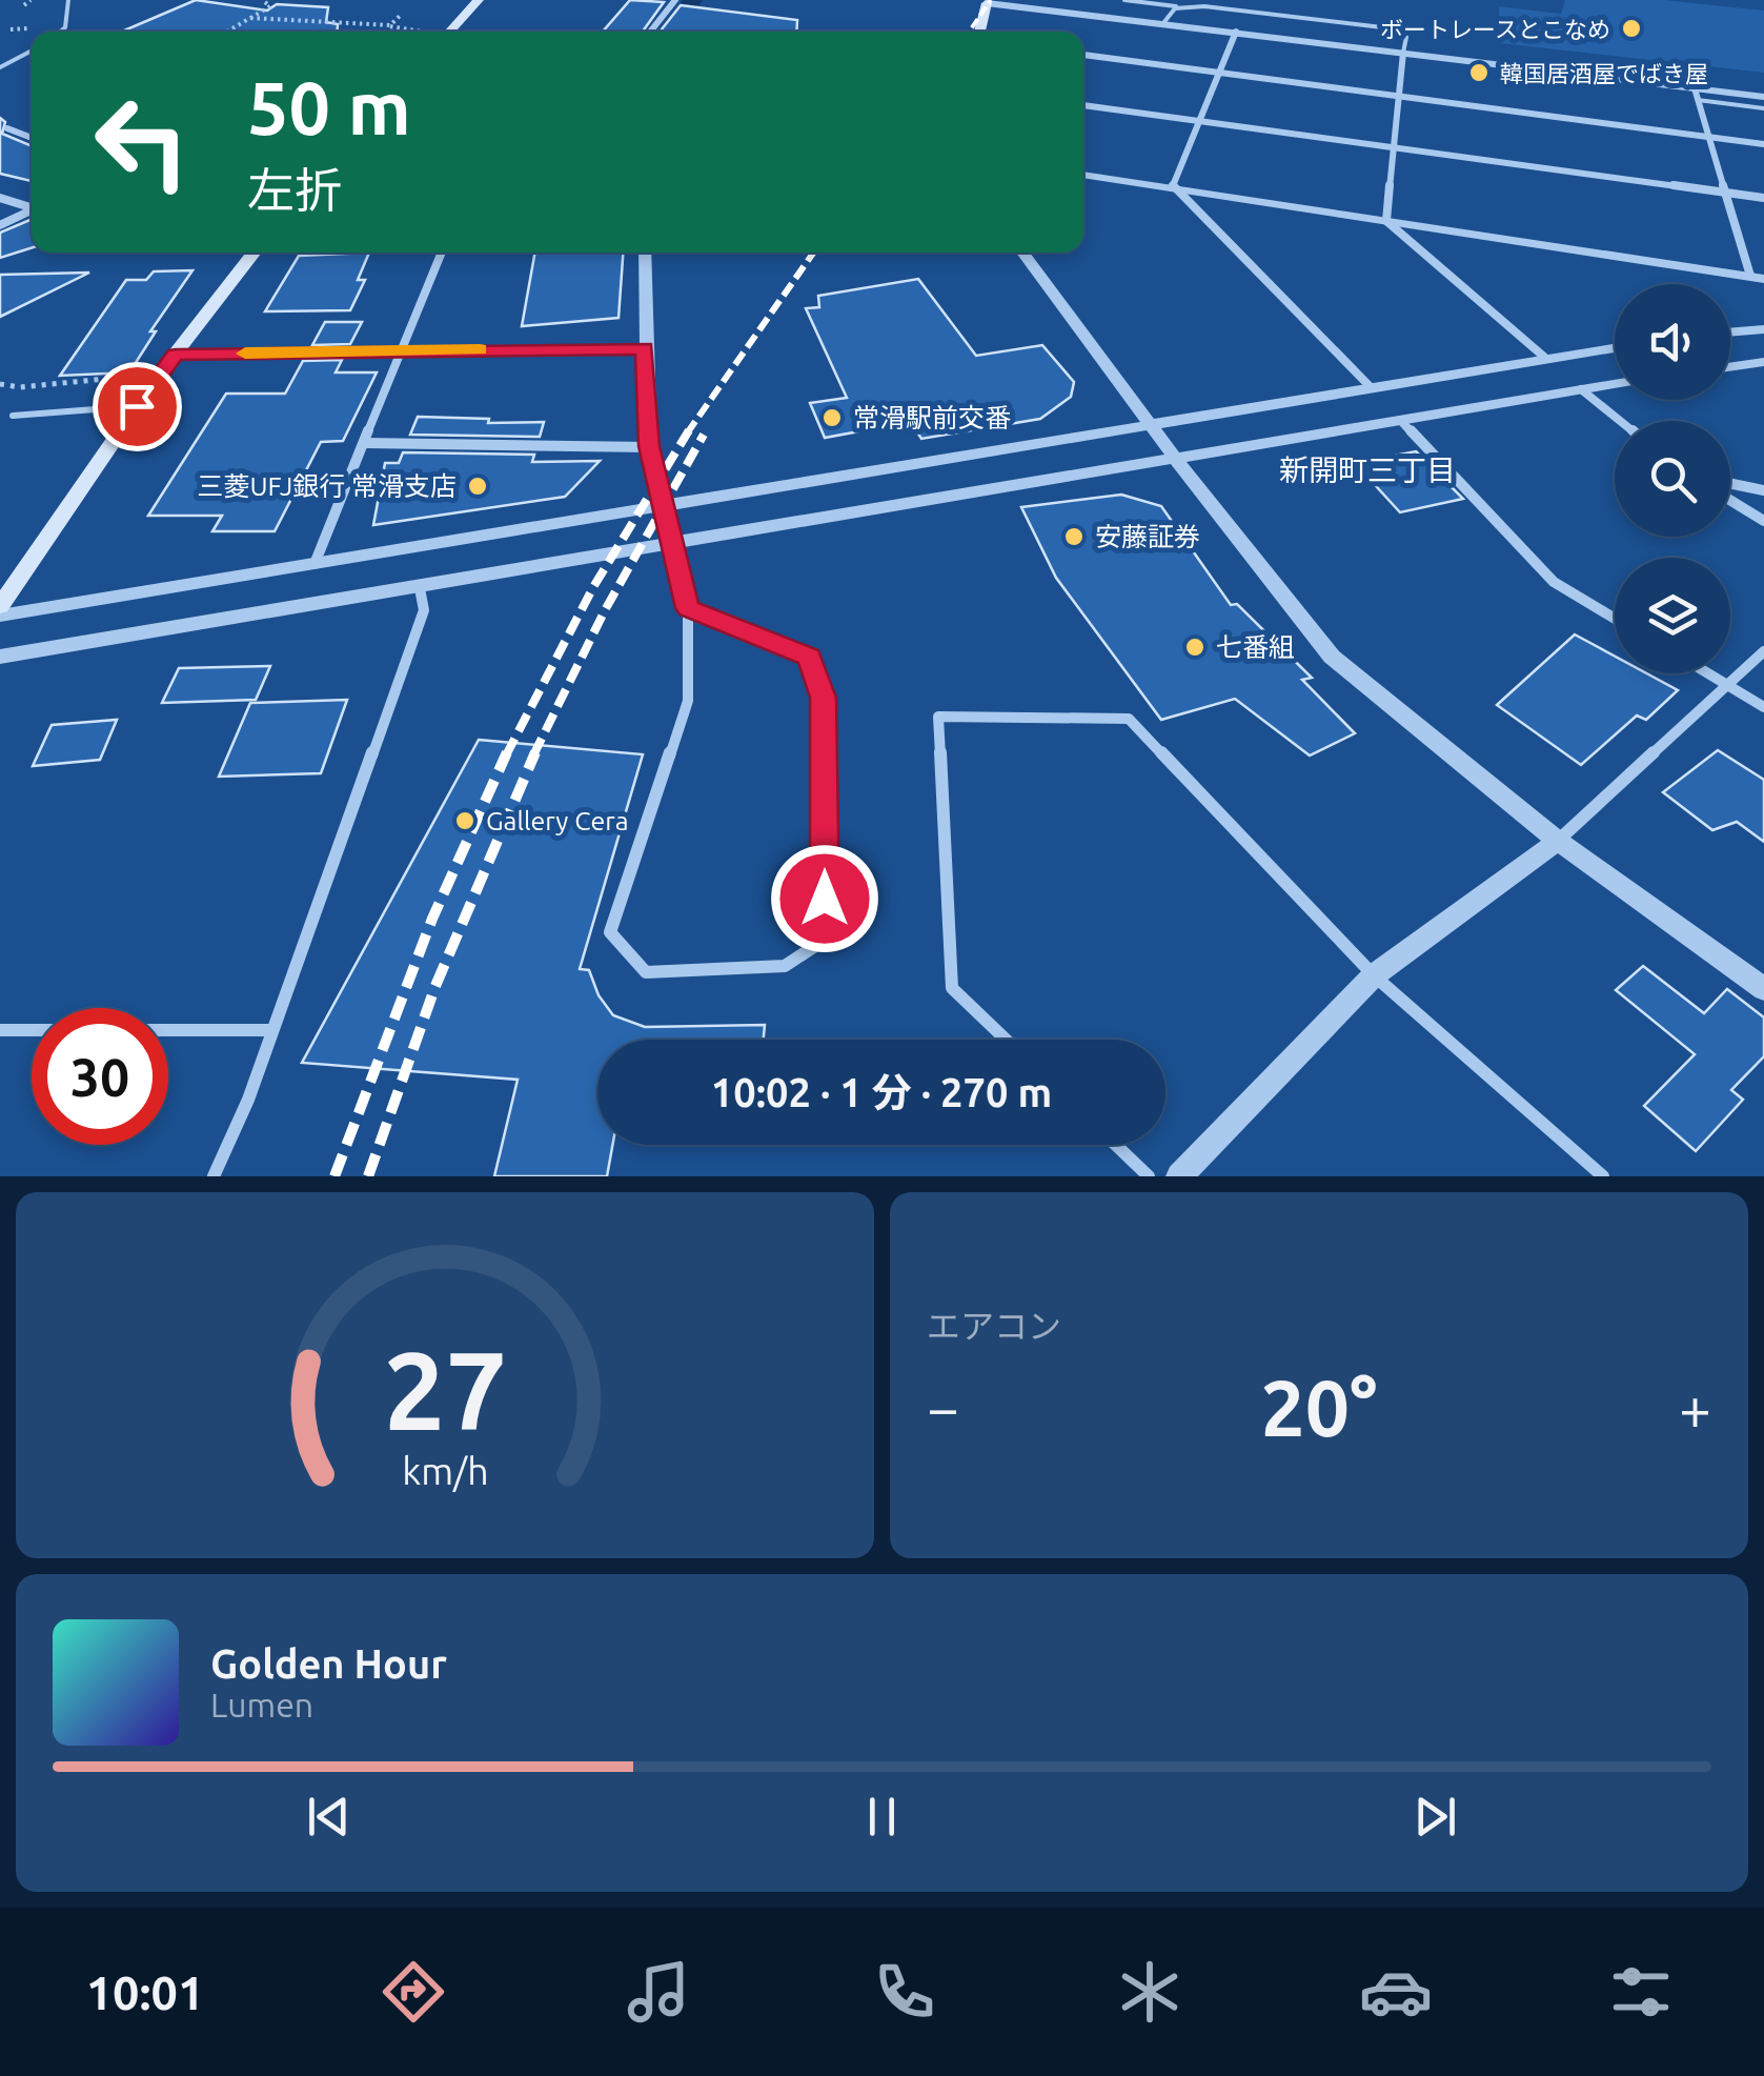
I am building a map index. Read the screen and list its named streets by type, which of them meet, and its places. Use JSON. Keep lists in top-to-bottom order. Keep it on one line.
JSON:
{"districts":["新開町三丁目"],"places":["ボートレースとこなめ","韓国居酒屋でばき屋","常滑駅前交番","三菱UFJ銀行 常滑支店","安藤証券","七番組","Gallery Cera"],"page":{"turn":["50 m","左折"],"limit":"30","trip":"10:02 · 1 分 · 270 m","tile":"エアコン","heat":["−","20°","+"],"song":["Golden Hour","Lumen"],"tabs":"10:01","gauge":["27","km/h"]}}
